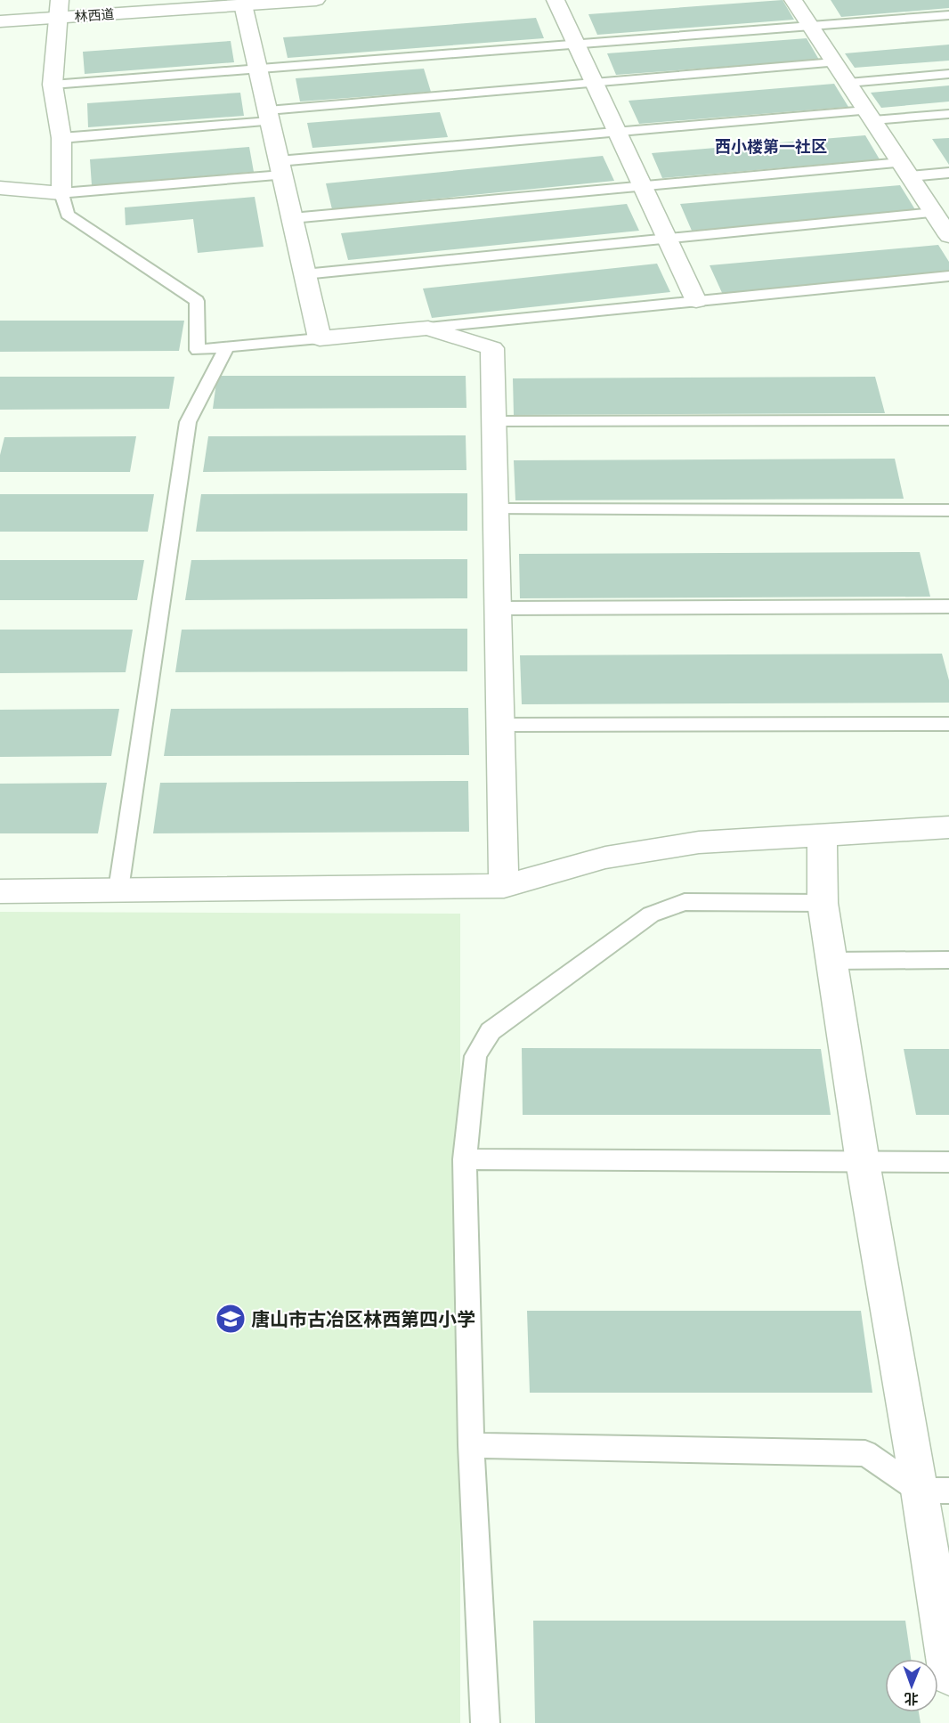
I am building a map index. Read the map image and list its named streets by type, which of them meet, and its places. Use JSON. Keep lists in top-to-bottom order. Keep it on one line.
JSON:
{"streets":{"street":["林西道"]},"districts":["西小楼第一社区"],"places":{"school or university":["唐山市古冶区林西第四小学"]},"north":"bottom"}
